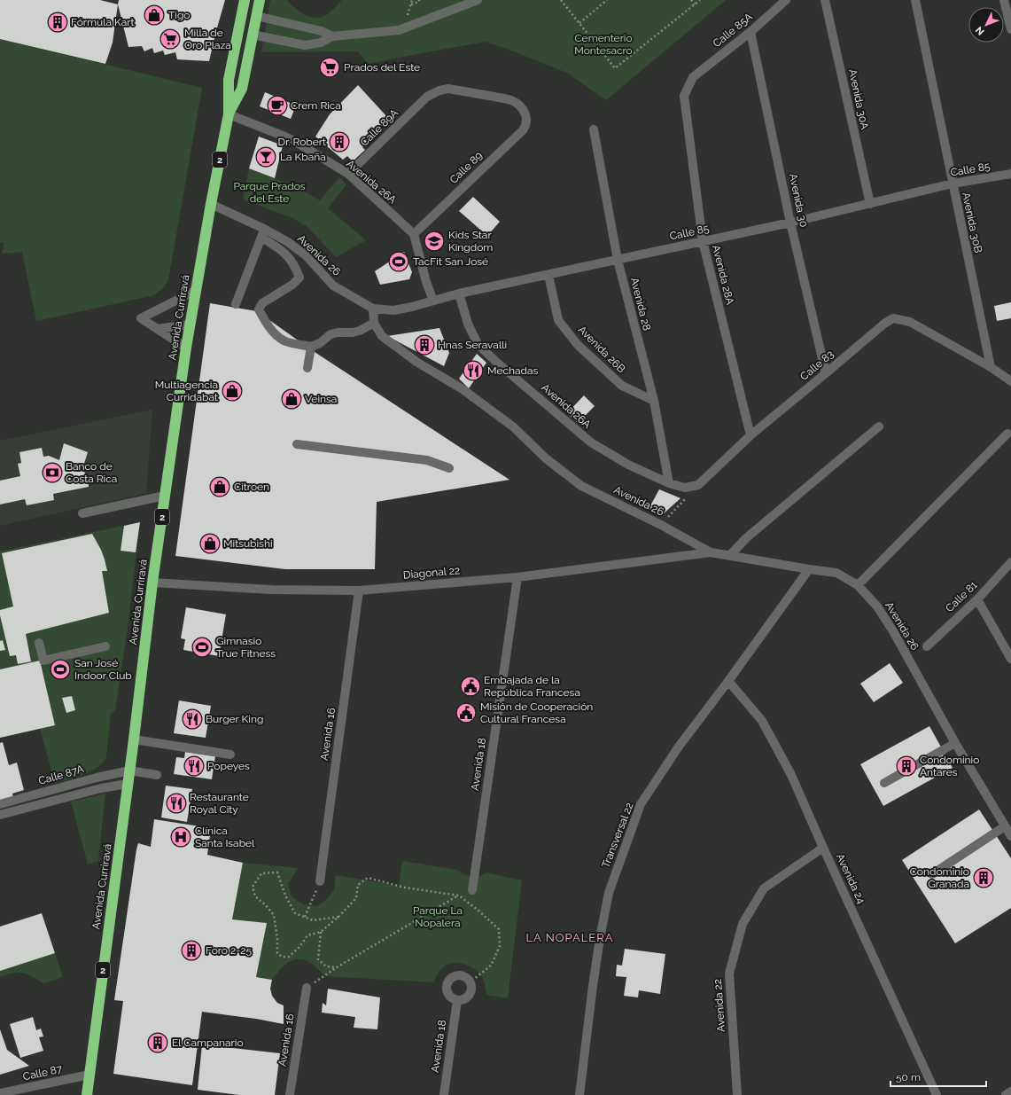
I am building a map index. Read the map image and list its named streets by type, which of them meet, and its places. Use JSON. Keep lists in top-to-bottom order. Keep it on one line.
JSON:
{"streets":{"highway":["2","Avenida Curriravá"],"street":["Calle 85A","Avenida 30A","Calle 89A","Calle 89","Calle 85","Avenida 26A","Avenida 30","Avenida 30B","Avenida 26","Avenida 28A","Avenida 28","Avenida 26B","Calle 83","Diagonal 22","Calle 81","Avenida 16","Avenida 18","Calle 87A","Transversal 22","Avenida 24","Avenida 22","Calle 87"]},"crossings":[["Calle 85A","Avenida 30"],["Calle 85A","Avenida 28A"],["Avenida 30A","Calle 85"],["Calle 89A","Calle 89"],["Calle 89A","Avenida 26A"],["Calle 89","Avenida 26A"],["Calle 85","Avenida 26A"],["Calle 85","Avenida 30"],["Calle 85","Avenida 30B"],["Calle 85","Avenida 26"],["Calle 85","Avenida 28A"],["Calle 85","Avenida 28"],["Calle 85","Avenida 26B"],["Avenida 26A","Avenida 28"],["Avenida 26A","Avenida Curriravá"],["Avenida 26A","Calle 83"],["Avenida 30","Calle 83"],["Avenida 30B","Calle 83"],["Avenida 26","Avenida Curriravá"],["Avenida 26","Diagonal 22"],["Avenida 26","Transversal 22"],["Avenida 28A","Calle 83"],["Avenida 28","Avenida 26B"],["Avenida Curriravá","Diagonal 22"],["Avenida Curriravá","Calle 87A"],["Avenida Curriravá","Calle 87"],["Diagonal 22","Avenida 16"],["Diagonal 22","Avenida 18"],["Transversal 22","Avenida 24"],["Avenida 24","Avenida 22"]],"districts":["LA NOPALERA"],"parks":["Cementerio Montesacro","Parque Prados del Este","Parque La Nopalera"],"places":{"shop":["Tigo","Multiagencia Curridabat","Veinsa","Citroen","Mitsubishi"],"building":["Fórmula Kart","Dr. Robert","Hnas Seravalli","Condominio Antares","Condominio Granada","Foro 2-25","El Campanario"],"supermarket":["Milla de Oro Plaza","Prados del Este"],"cafe":["Crem Rica"],"bar":["La Kbaña"],"school or university":["Kids Star Kingdom"],"sports":["TacFit San José","Gimnasio True Fitness","San José Indoor Club"],"restaurant":["Mechadas","Burger King","Popeyes","Restaurante Royal City"],"bank":["Banco de Costa Rica"],"public building":["Embajada de la República Francesa","Misión de Cooperación Cultural Francesa"],"hospital":["Clínica Santa Isabel"]},"scale_bar":"50 m","north":"bottom left"}
